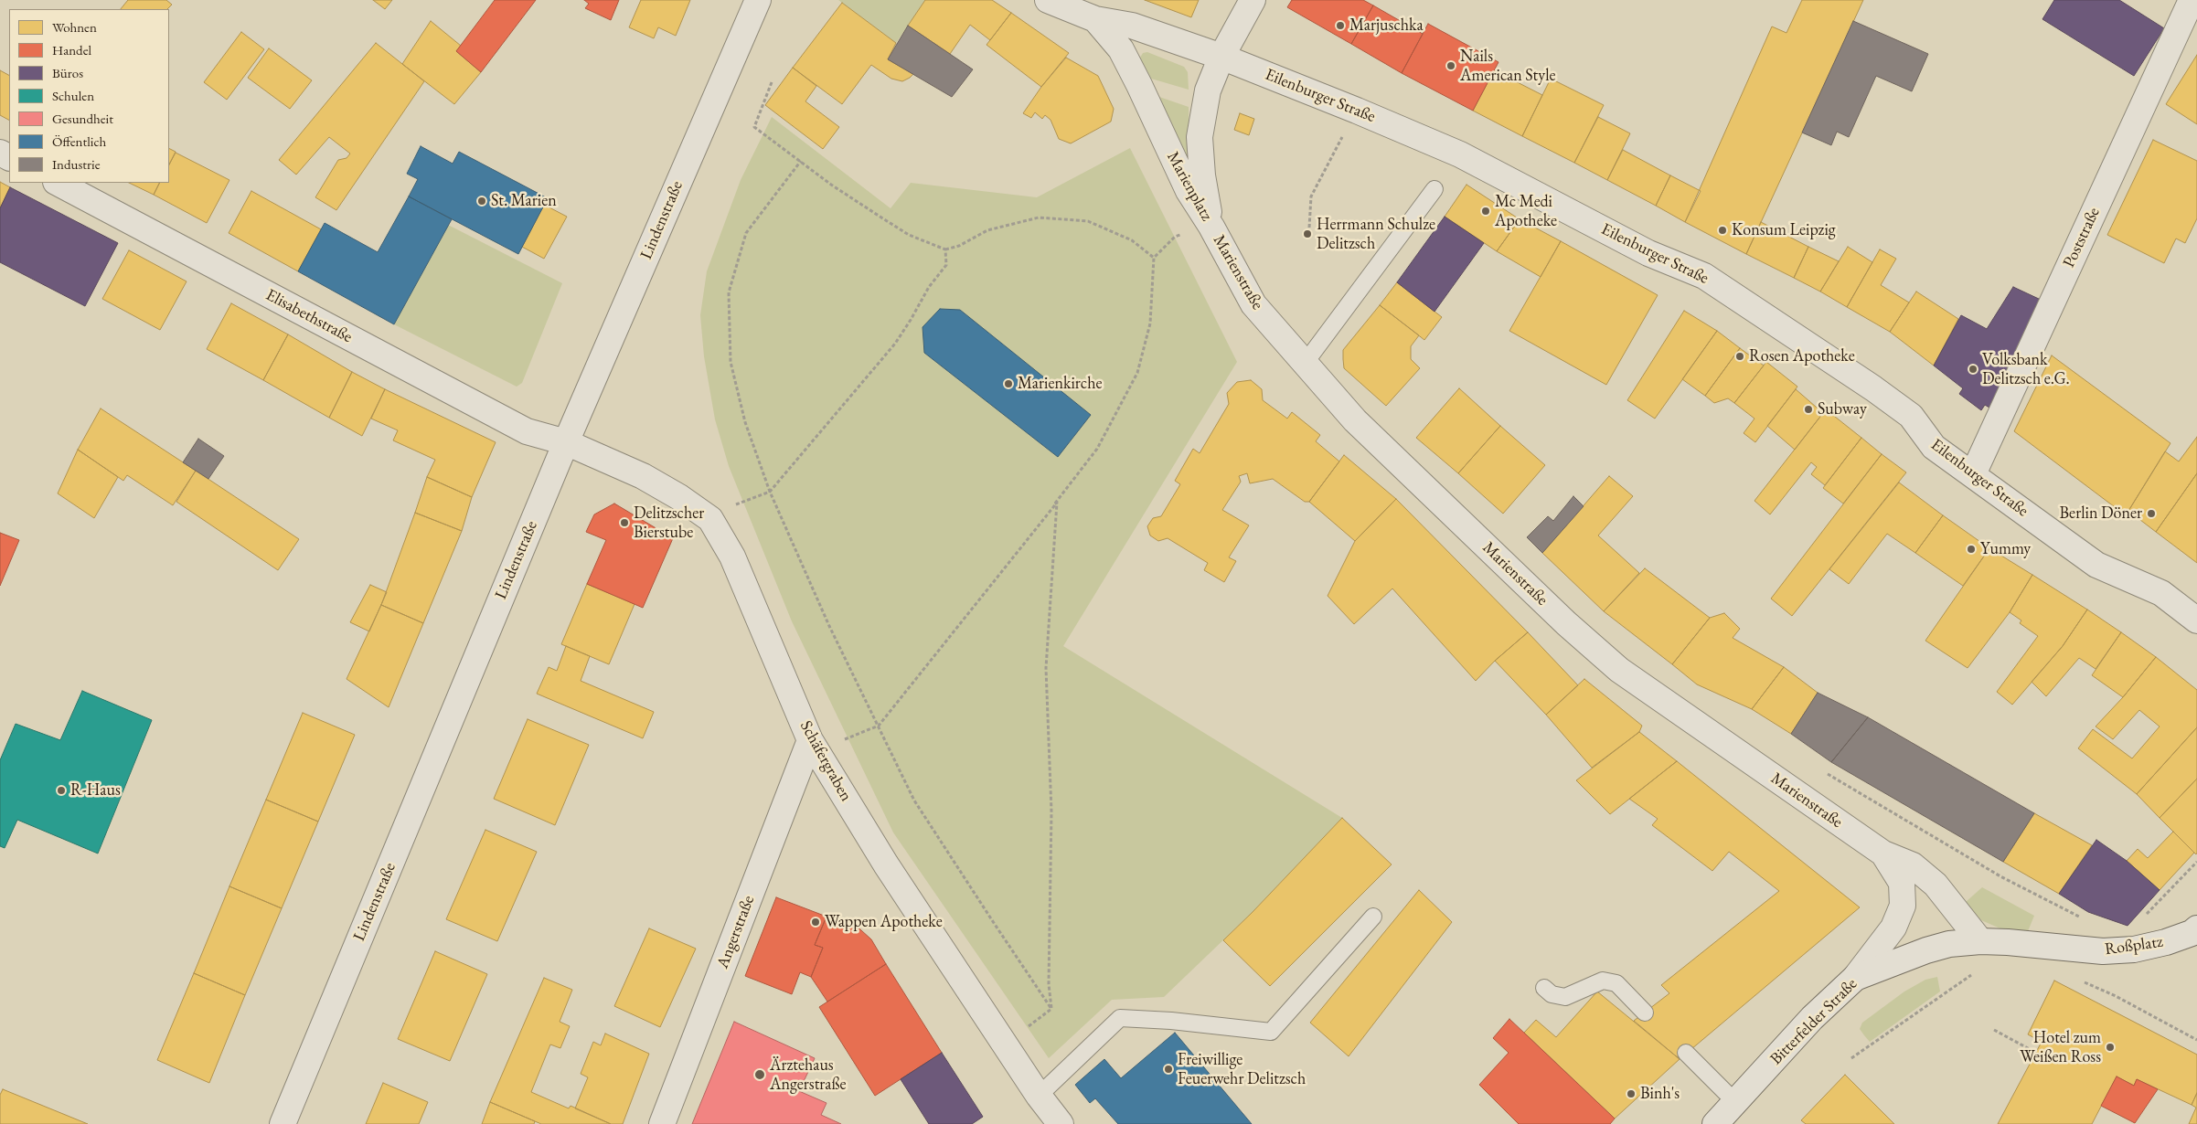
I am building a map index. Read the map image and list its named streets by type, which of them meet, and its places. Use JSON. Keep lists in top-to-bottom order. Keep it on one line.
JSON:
{"streets":{"street":["Eilenburger Straße","Marienplatz","Lindenstraße","Poststraße","Marienstraße","Elisabethstraße","Schäfergraben","Angerstraße","Roßplatz","Bitterfelder Straße"]},"crossings":[["Eilenburger Straße","Marienplatz"],["Eilenburger Straße","Poststraße"],["Marienplatz","Marienstraße"],["Lindenstraße","Elisabethstraße"],["Lindenstraße","Schäfergraben"],["Marienstraße","Bitterfelder Straße"],["Elisabethstraße","Schäfergraben"],["Schäfergraben","Angerstraße"],["Roßplatz","Bitterfelder Straße"]],"places":["Marjuschka","Nails American Style","St. Marien","Mc Medi Apotheke","Konsum Leipzig","Herrmann Schulze Delitzsch","Rosen Apotheke","Volksbank Delitzsch e.G.","Marienkirche","Subway","Berlin Döner","Delitzscher Bierstube","Yummy","R-Haus","Wappen Apotheke","Hotel zum Weißen Ross","Freiwillige Feuerwehr Delitzsch","Ärztehaus Angerstraße","Binh's"],"legend":["Wohnen","Handel","Büros","Schulen","Gesundheit","Öffentlich","Industrie"]}
